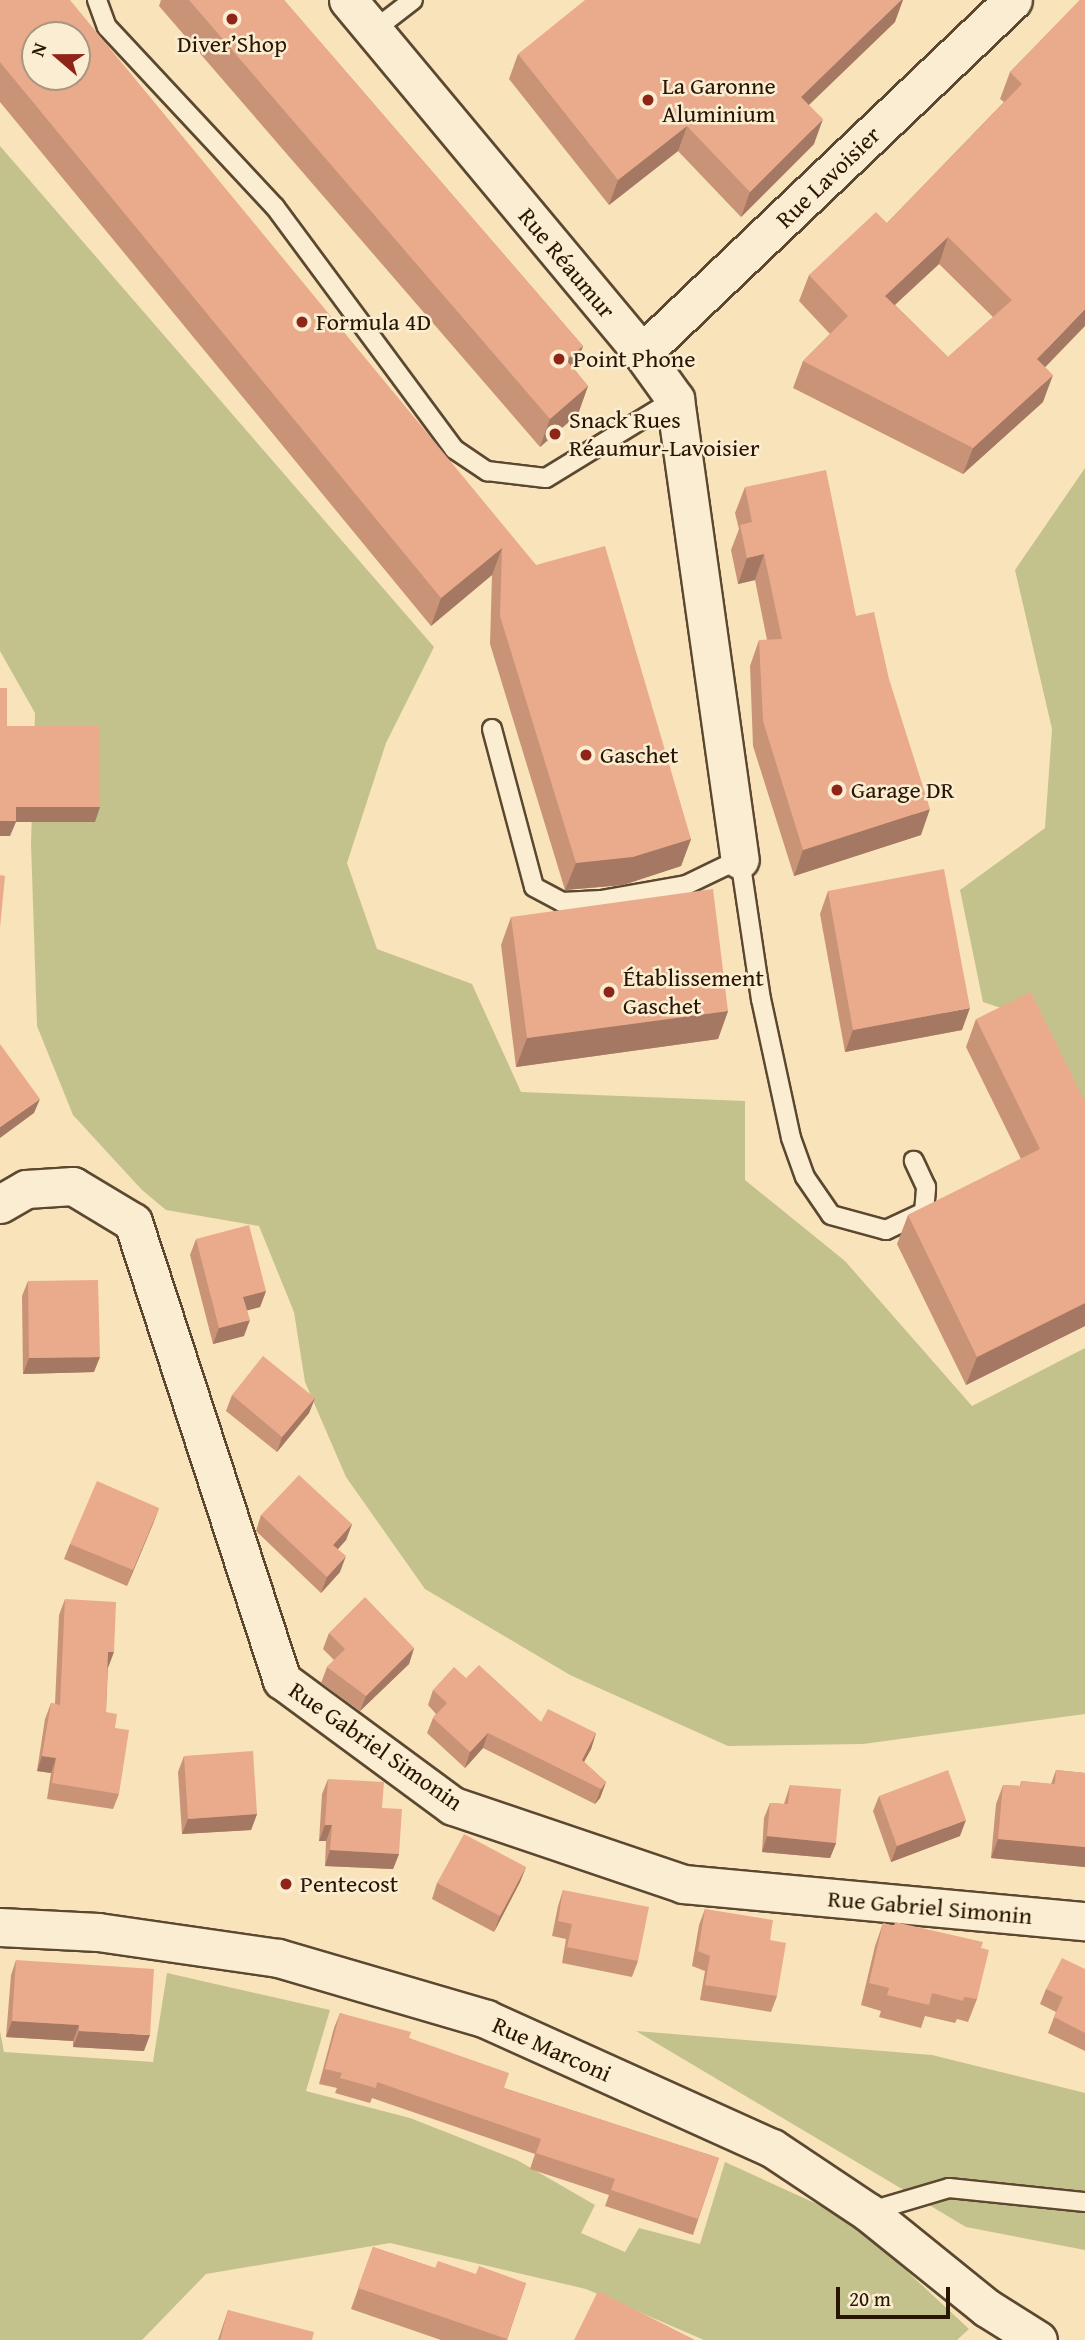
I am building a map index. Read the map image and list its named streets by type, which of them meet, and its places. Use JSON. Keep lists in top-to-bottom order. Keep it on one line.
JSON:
{"streets":{"street":["Rue Lavoisier","Rue Réaumur","Rue Gabriel Simonin","Rue Marconi"]},"crossings":[["Rue Lavoisier","Rue Réaumur"]],"places":["Diver’Shop","La Garonne Aluminium","Formula 4D","Point Phone","Snack Rues Réaumur-Lavoisier","Gaschet","Garage DR","Établissement Gaschet","Pentecost"],"scale_bar":"20 m","north":"left"}
